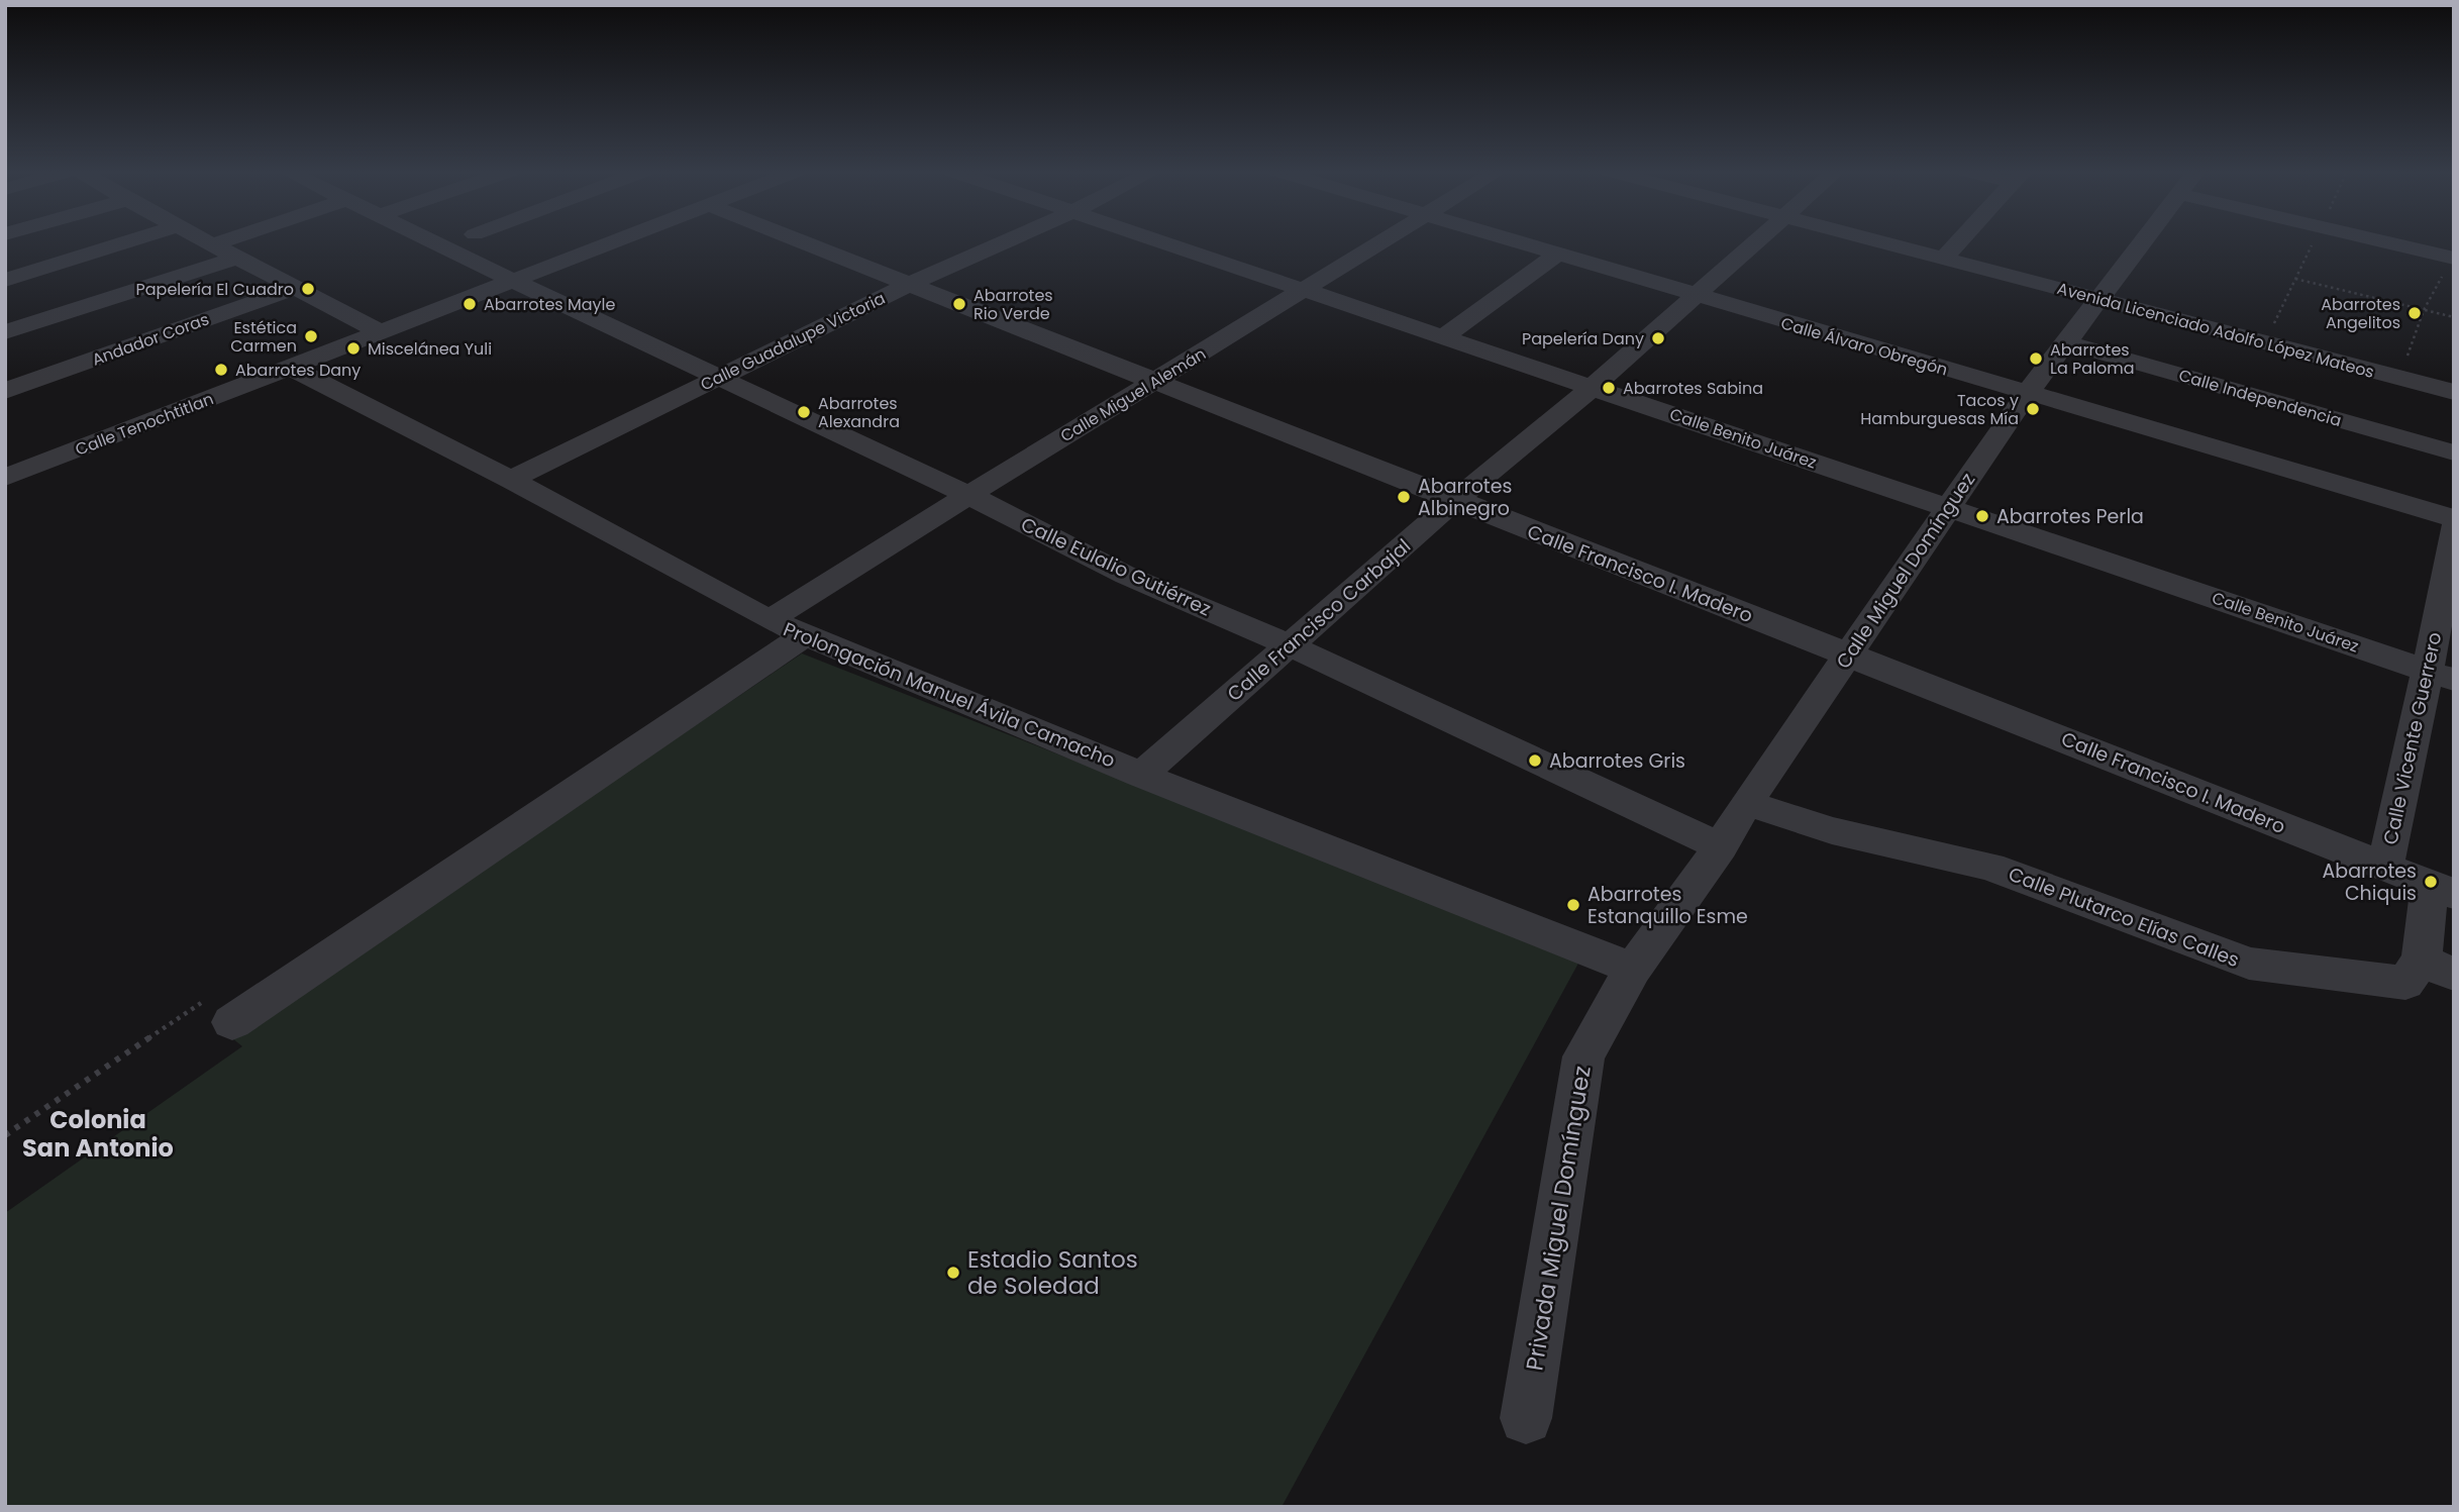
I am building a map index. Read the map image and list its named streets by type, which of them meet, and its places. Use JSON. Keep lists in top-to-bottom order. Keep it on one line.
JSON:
{"streets":{"street":["Avenida Licenciado Adolfo López Mateos","Andador Coras","Calle Guadalupe Victoria","Calle Álvaro Obregón","Calle Miguel Alemán","Calle Independencia","Calle Tenochtitlan","Calle Benito Juárez","Calle Eulalio Gutiérrez","Calle Miguel Domínguez","Calle Francisco I. Madero","Calle Francisco Carbajal","Prolongación Manuel Ávila Camacho","Calle Vicente Guerrero","Calle Plutarco Elías Calles","Privada Miguel Domínguez"]},"crossings":[["Avenida Licenciado Adolfo López Mateos","Calle Miguel Domínguez"],["Calle Guadalupe Victoria","Calle Eulalio Gutiérrez"],["Calle Guadalupe Victoria","Calle Francisco I. Madero"],["Calle Guadalupe Victoria","Prolongación Manuel Ávila Camacho"],["Calle Álvaro Obregón","Calle Miguel Domínguez"],["Calle Álvaro Obregón","Calle Francisco Carbajal"],["Calle Miguel Alemán","Calle Benito Juárez"],["Calle Miguel Alemán","Calle Eulalio Gutiérrez"],["Calle Miguel Alemán","Calle Francisco I. Madero"],["Calle Miguel Alemán","Prolongación Manuel Ávila Camacho"],["Calle Independencia","Calle Miguel Domínguez"],["Calle Tenochtitlan","Calle Eulalio Gutiérrez"],["Calle Tenochtitlan","Prolongación Manuel Ávila Camacho"],["Calle Benito Juárez","Calle Miguel Domínguez"],["Calle Benito Juárez","Calle Francisco Carbajal"],["Calle Benito Juárez","Calle Vicente Guerrero"],["Calle Eulalio Gutiérrez","Calle Miguel Domínguez"],["Calle Eulalio Gutiérrez","Calle Francisco Carbajal"],["Calle Eulalio Gutiérrez","Privada Miguel Domínguez"],["Calle Miguel Domínguez","Calle Francisco I. Madero"],["Calle Miguel Domínguez","Calle Plutarco Elías Calles"],["Calle Miguel Domínguez","Privada Miguel Domínguez"],["Calle Francisco I. Madero","Calle Francisco Carbajal"],["Calle Francisco I. Madero","Calle Vicente Guerrero"],["Calle Francisco I. Madero","Calle Plutarco Elías Calles"],["Calle Francisco Carbajal","Prolongación Manuel Ávila Camacho"],["Prolongación Manuel Ávila Camacho","Privada Miguel Domínguez"]],"districts":["Colonia San Antonio"],"places":["Papelería El Cuadro","Abarrotes Mayle","Abarrotes Rio Verde","Abarrotes Angelitos","Estética Carmen","Papelería Dany","Miscelánea Yuli","Abarrotes La Paloma","Abarrotes Dany","Abarrotes Sabina","Tacos y Hamburguesas Mía","Abarrotes Alexandra","Abarrotes Albinegro","Abarrotes Perla","Abarrotes Gris","Abarrotes Chiquis","Abarrotes Estanquillo Esme","Estadio Santos de Soledad"]}
